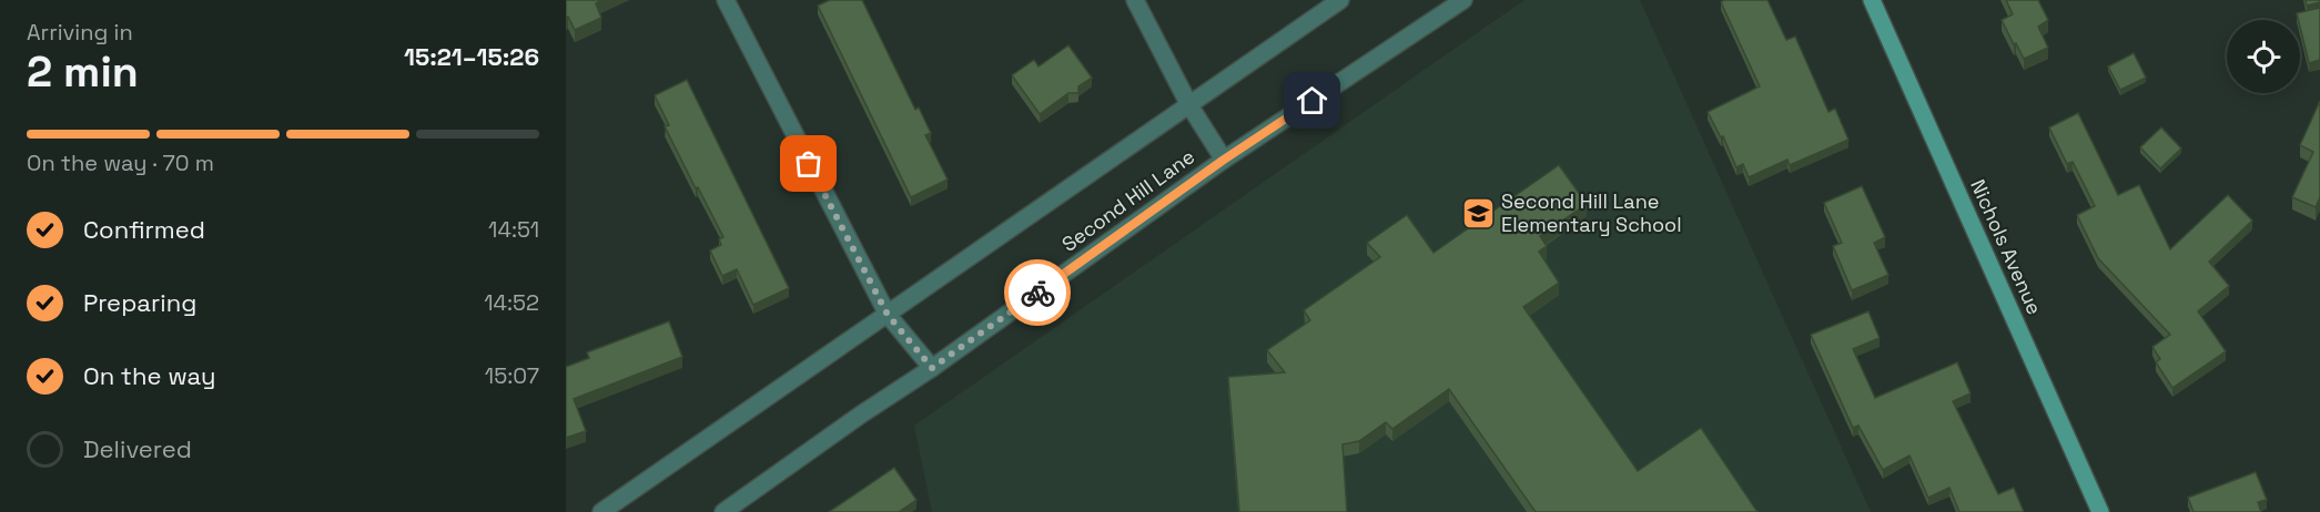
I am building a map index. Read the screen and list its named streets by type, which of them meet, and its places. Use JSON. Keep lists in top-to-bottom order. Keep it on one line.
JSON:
{"streets":{"main road":["Nichols Avenue"],"street":["Second Hill Lane"]},"places":{"school or university":["Second Hill Lane Elementary School"]},"page":{"heading":["2 min","Arriving in","15:21–15:26"],"bar":"On the way · 70 m","list":[["Confirmed","14:51"],["Preparing","14:52"],["On the way","15:07"],"Delivered"]}}
